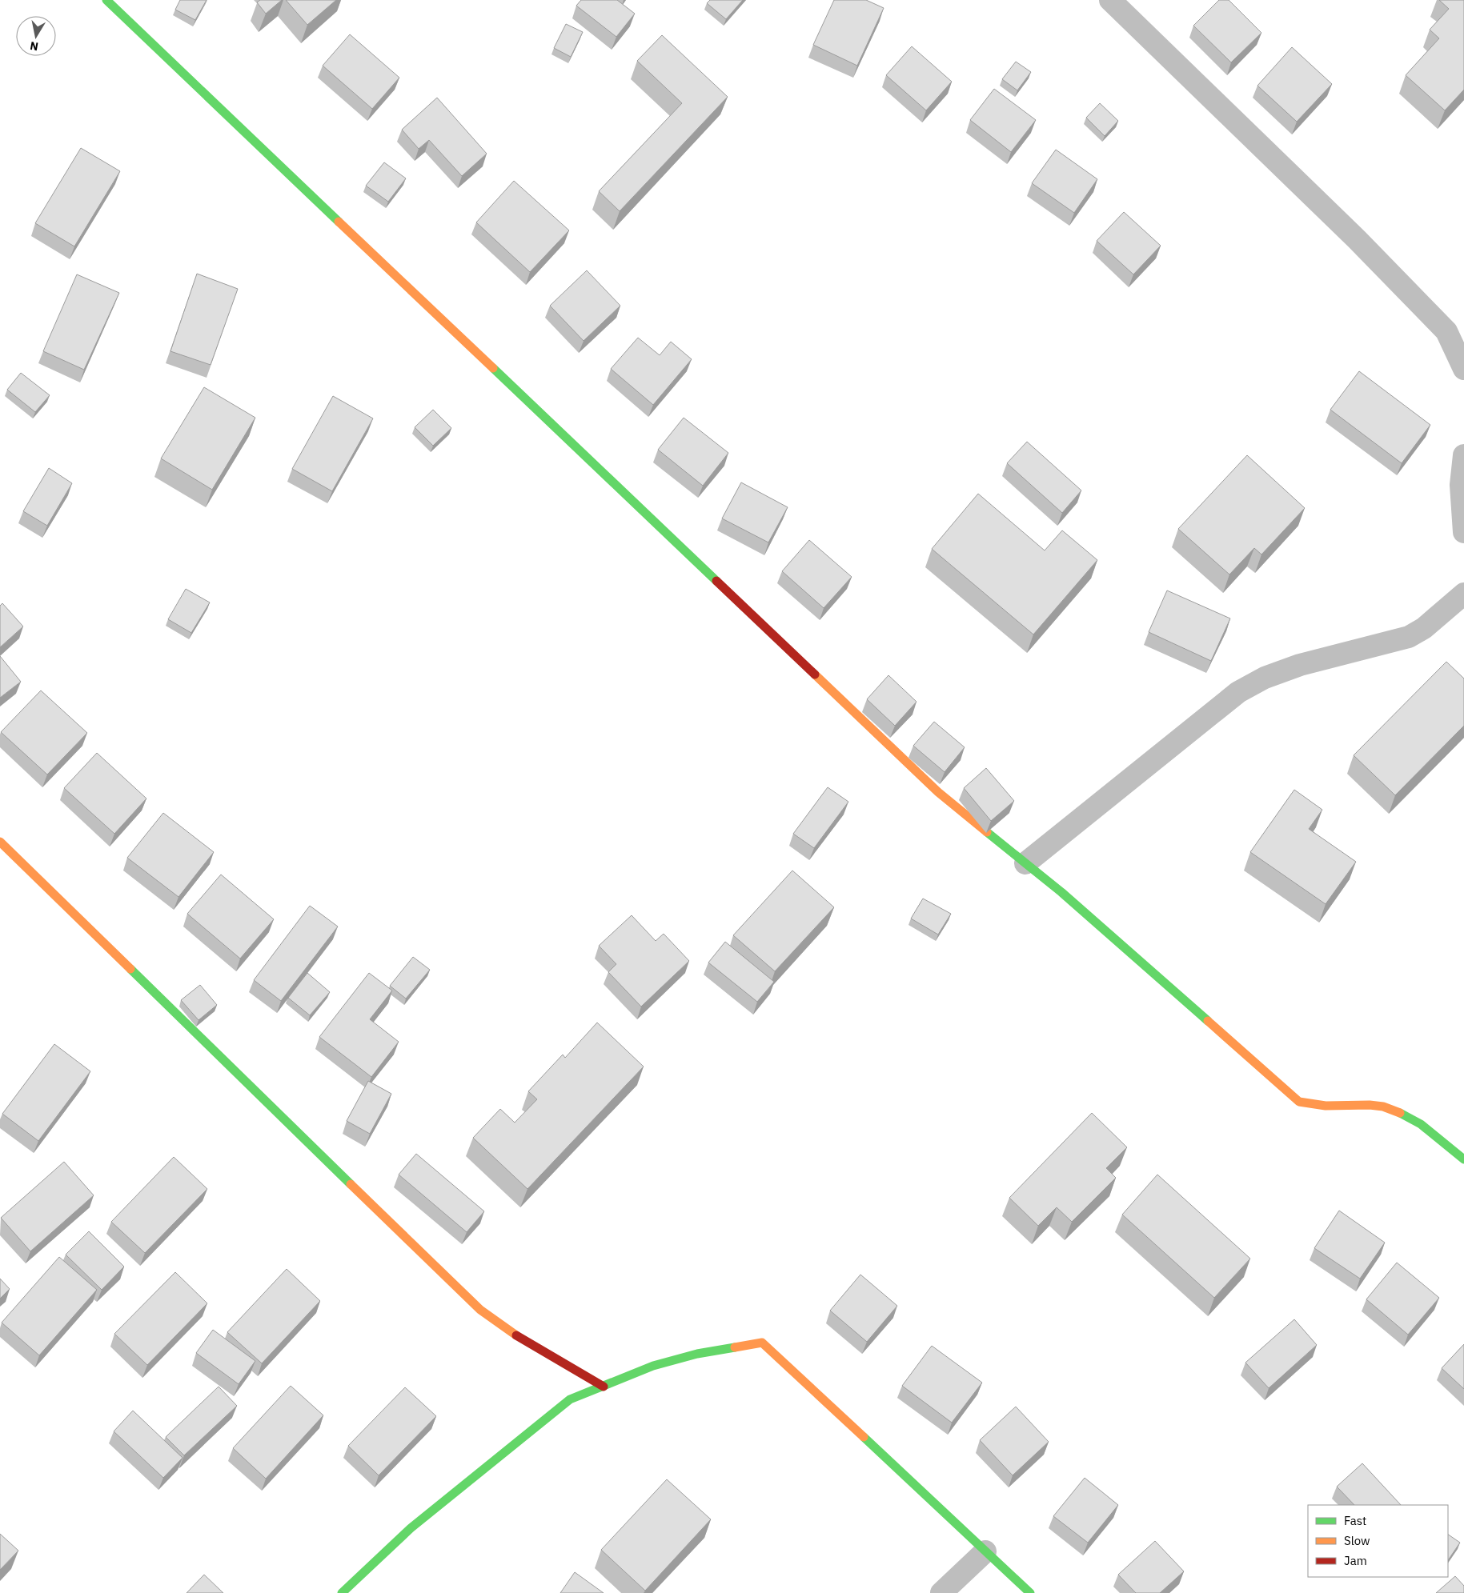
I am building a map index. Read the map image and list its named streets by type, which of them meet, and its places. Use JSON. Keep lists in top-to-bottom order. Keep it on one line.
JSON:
{"legend":["Fast","Slow","Jam"],"north":"bottom"}
